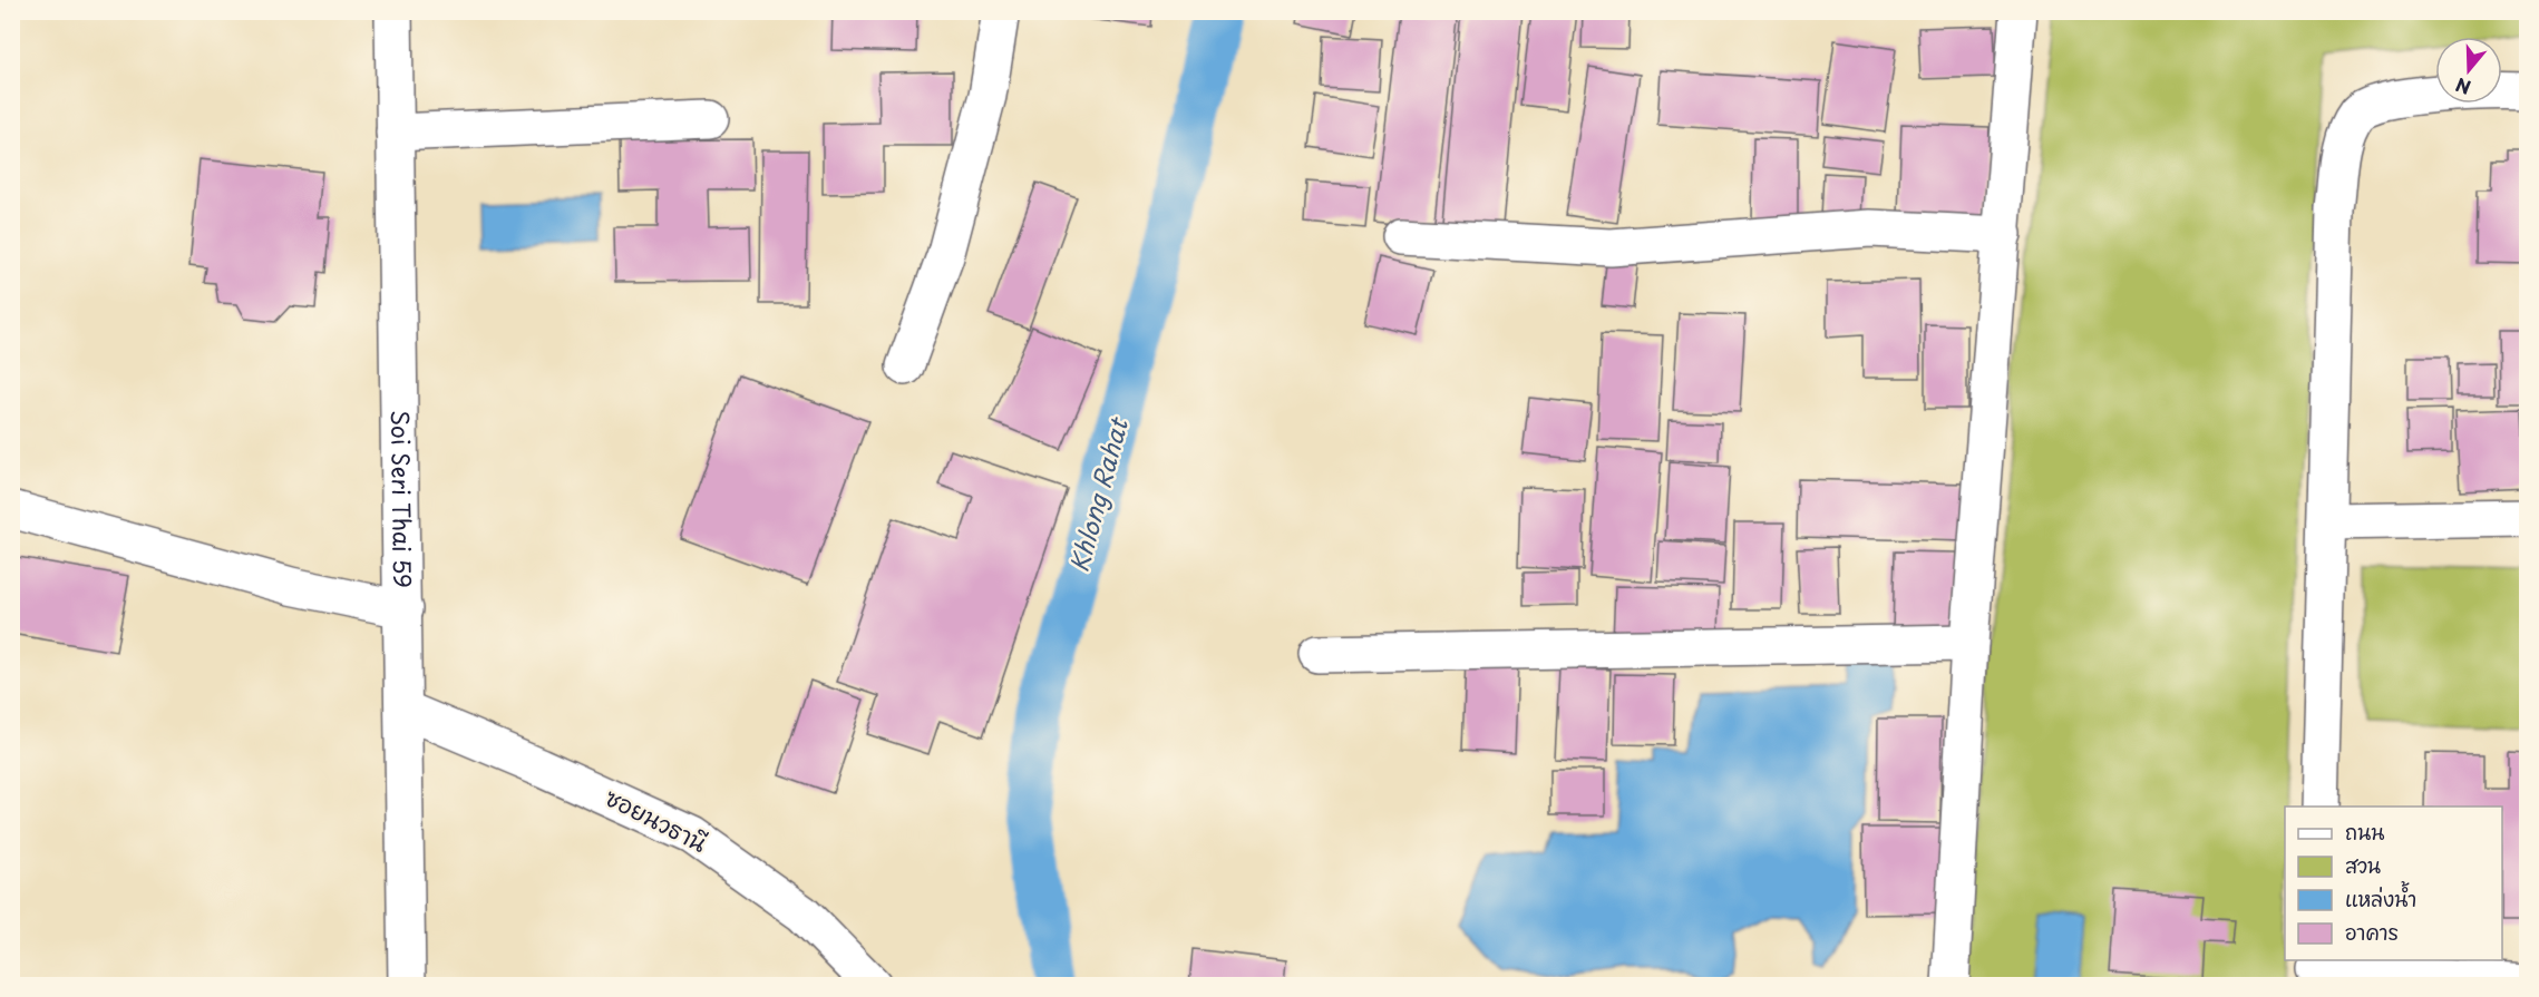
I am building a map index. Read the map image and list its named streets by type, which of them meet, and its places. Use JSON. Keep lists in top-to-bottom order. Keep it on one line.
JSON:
{"streets":{"street":["Soi Seri Thai 59","ซอยนวธานี"]},"crossings":[["Soi Seri Thai 59","ซอยนวธานี"]],"water":["Khlong Rahat"],"legend":["ถนน","สวน","แหล่งน้ำ","อาคาร"],"north":"bottom"}
